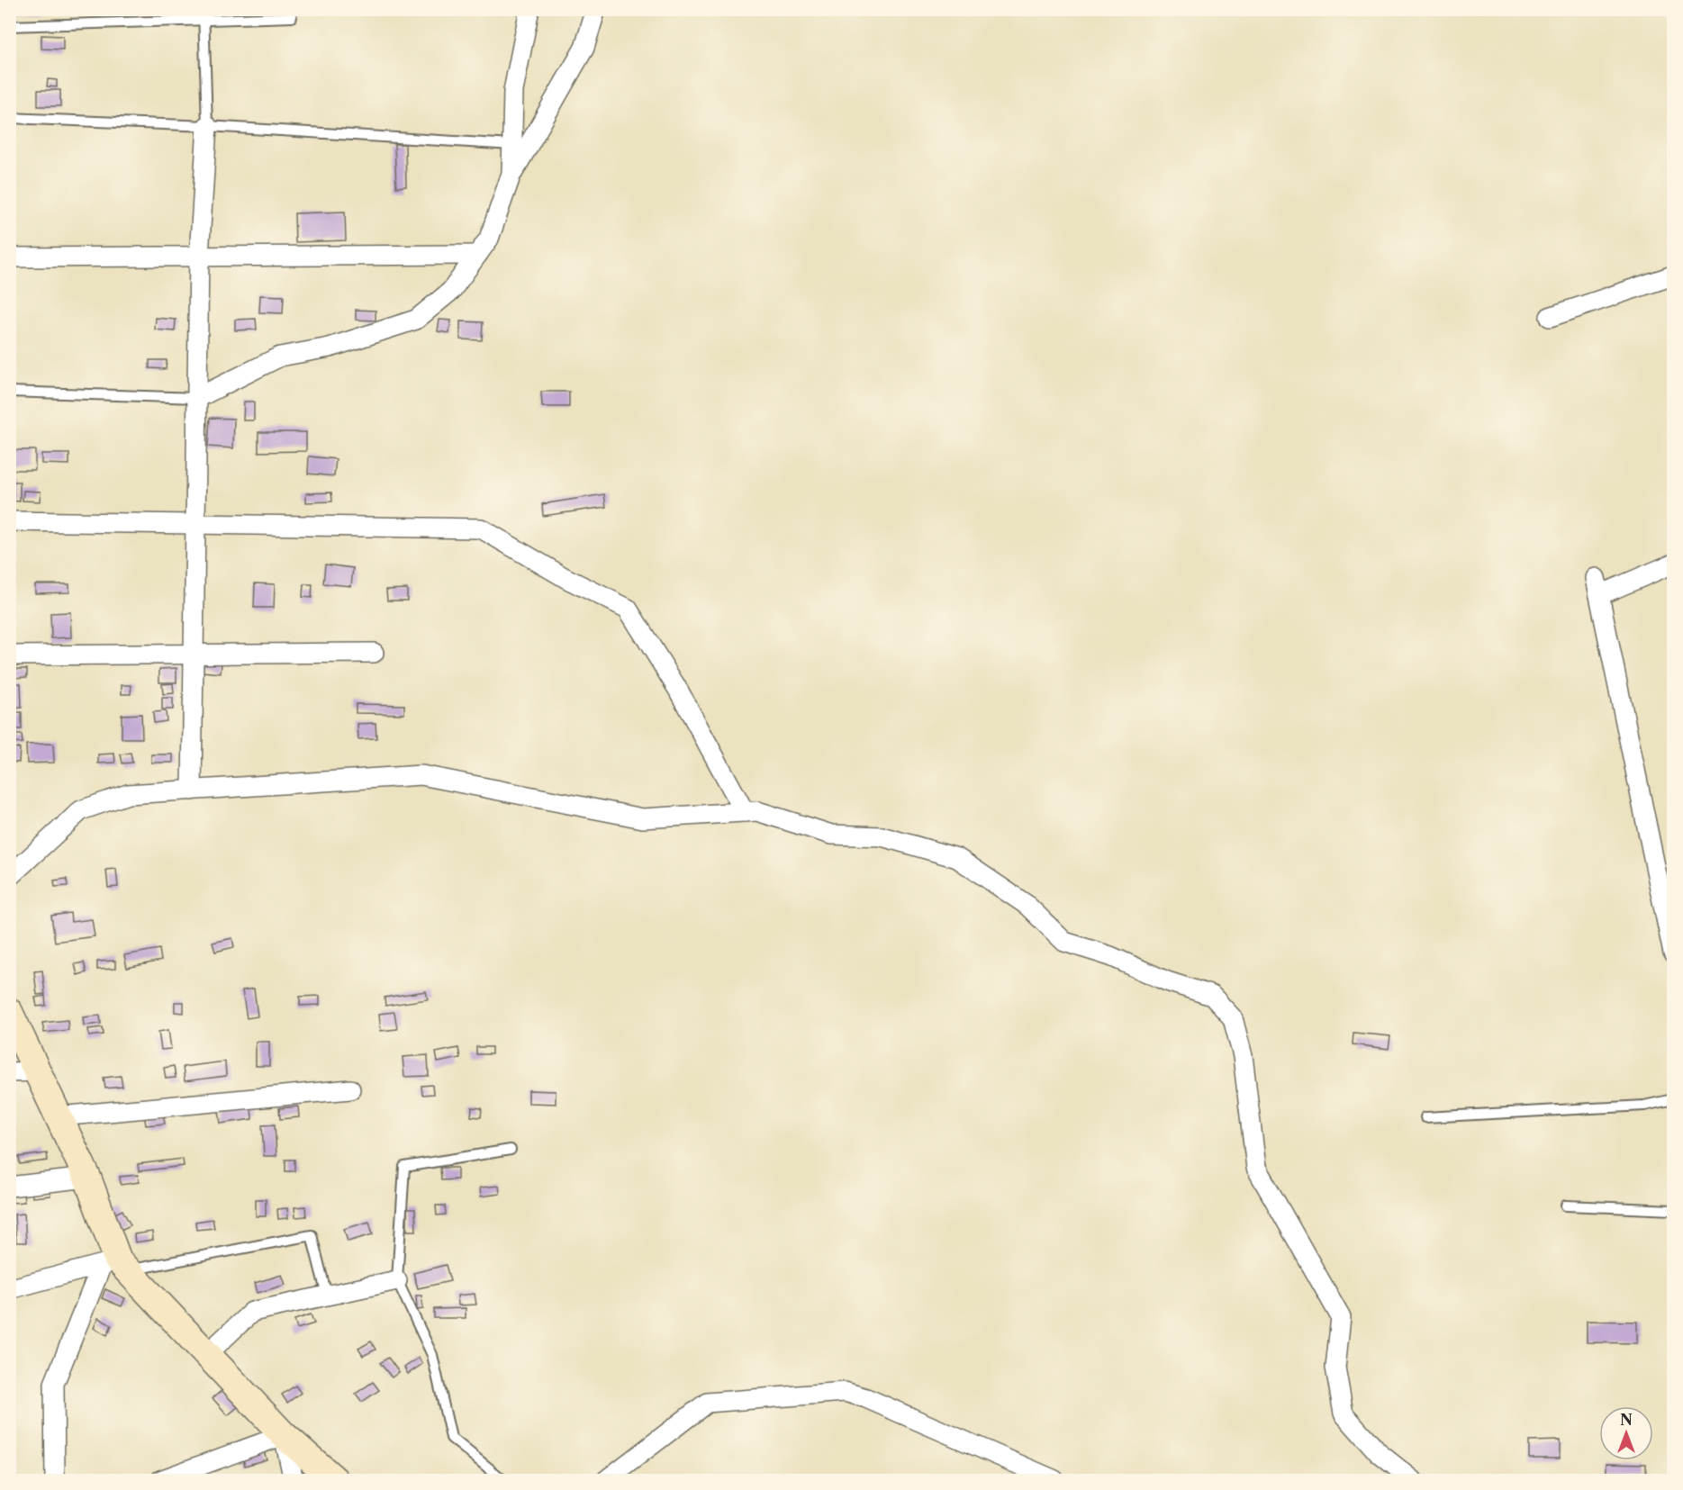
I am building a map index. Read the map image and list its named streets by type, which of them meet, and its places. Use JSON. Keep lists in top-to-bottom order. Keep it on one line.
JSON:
{"north":"top"}
